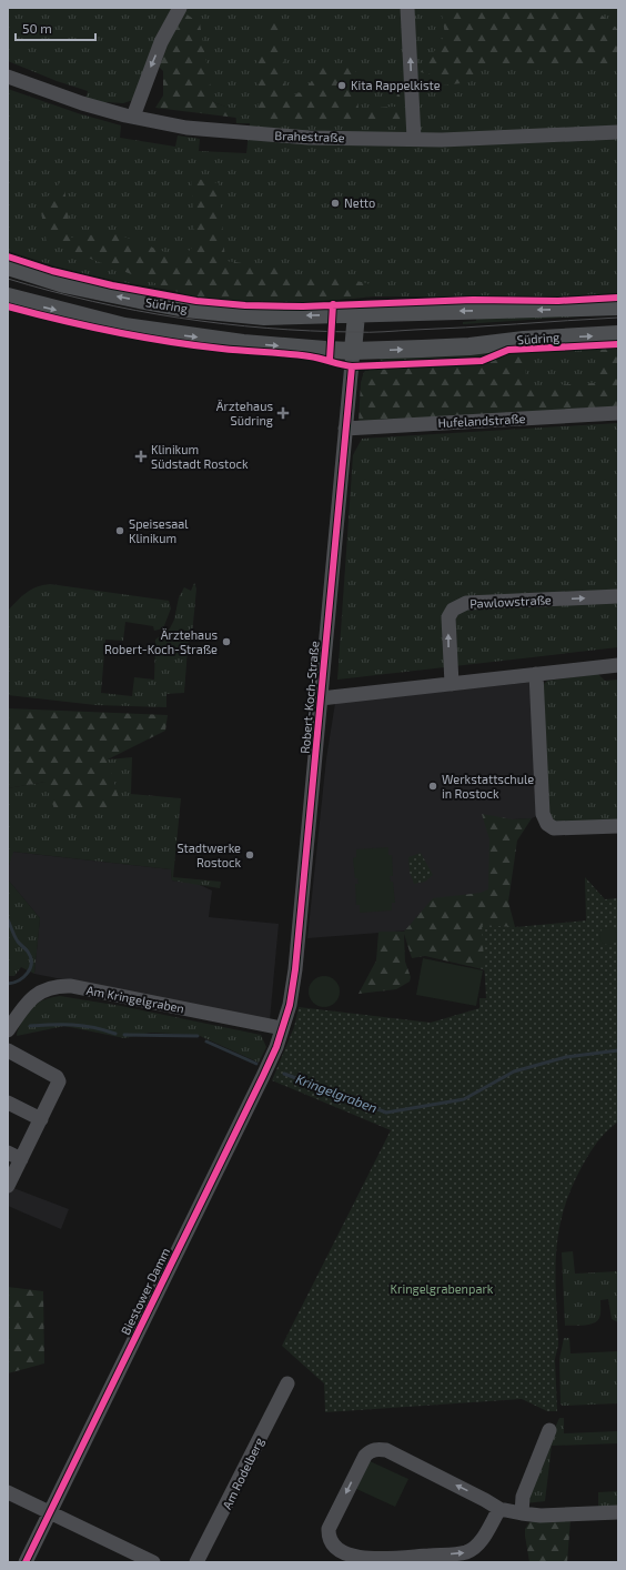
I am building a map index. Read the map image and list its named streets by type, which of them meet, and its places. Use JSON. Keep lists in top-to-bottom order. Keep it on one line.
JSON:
{"streets":{"main road":["Südring"],"street":["Brahestraße","Hufelandstraße","Pawlowstraße","Robert-Koch-Straße","Am Kringelgraben","Biestower Damm","Am Rodelberg"]},"crossings":[["Südring","Robert-Koch-Straße"],["Hufelandstraße","Robert-Koch-Straße"],["Robert-Koch-Straße","Am Kringelgraben"],["Robert-Koch-Straße","Biestower Damm"],["Am Kringelgraben","Biestower Damm"]],"water":["Kringelgraben"],"parks":["Kringelgrabenpark"],"places":{"other":["Kita Rappelkiste","Netto","Speisesaal Klinikum","Ärztehaus Robert-Koch-Straße","Werkstattschule in Rostock","Stadtwerke Rostock"],"health":["Ärztehaus Südring","Klinikum Südstadt Rostock"]},"scale_bar":"50 m"}
